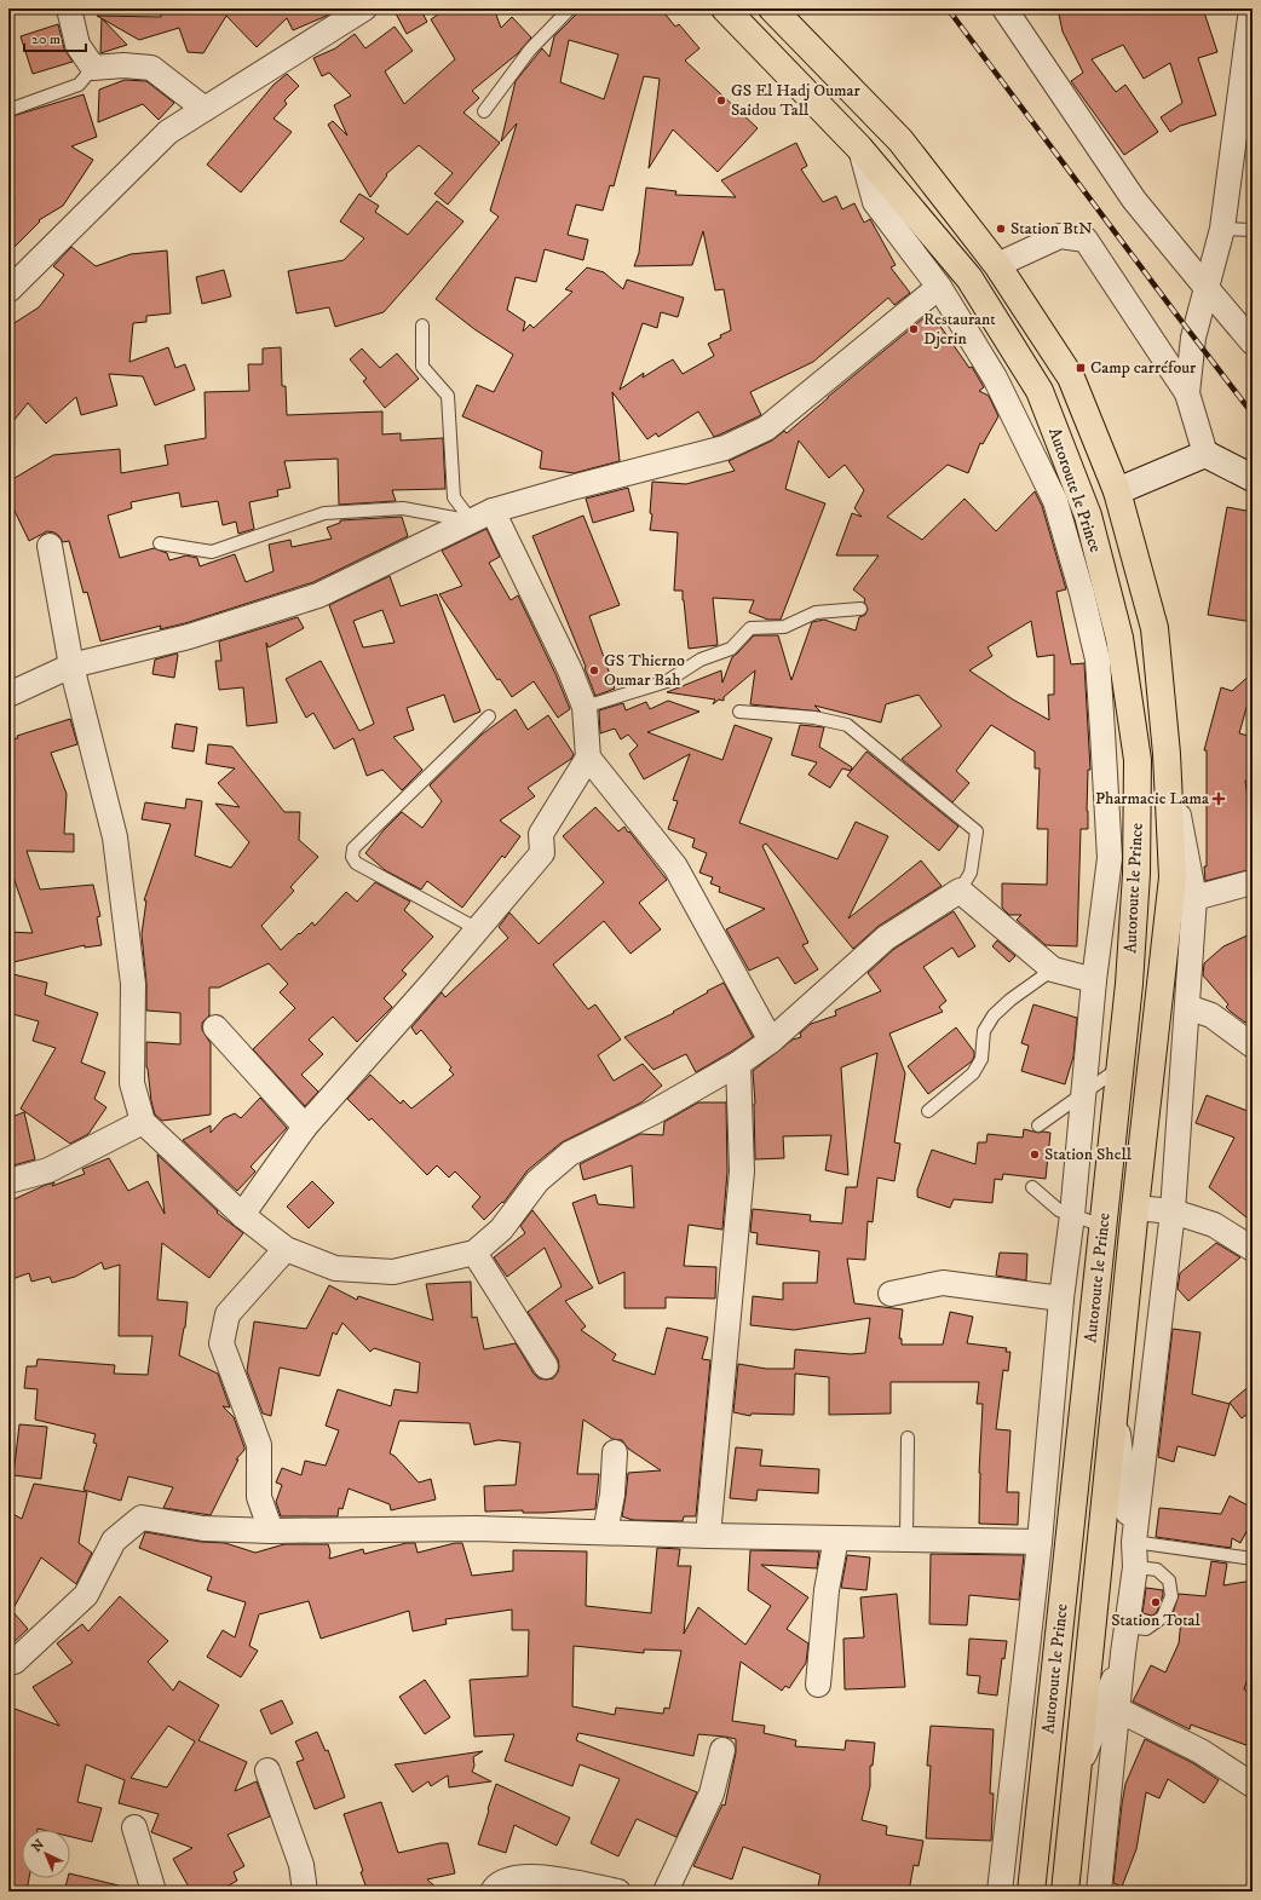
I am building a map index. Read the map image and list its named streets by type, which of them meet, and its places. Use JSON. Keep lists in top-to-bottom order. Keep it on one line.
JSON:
{"streets":{"main road":["Autoroute le Prince"]},"places":{"other":["GS El Hadj Oumar Saidou Tall","Station BtN","Restaurant Djerin","GS Thierno Oumar Bah","Station Shell","Station Total"],"transit":["Camp carréfour"],"health":["Pharmacie Lama"]},"scale_bar":"20 m","north":"top left"}
